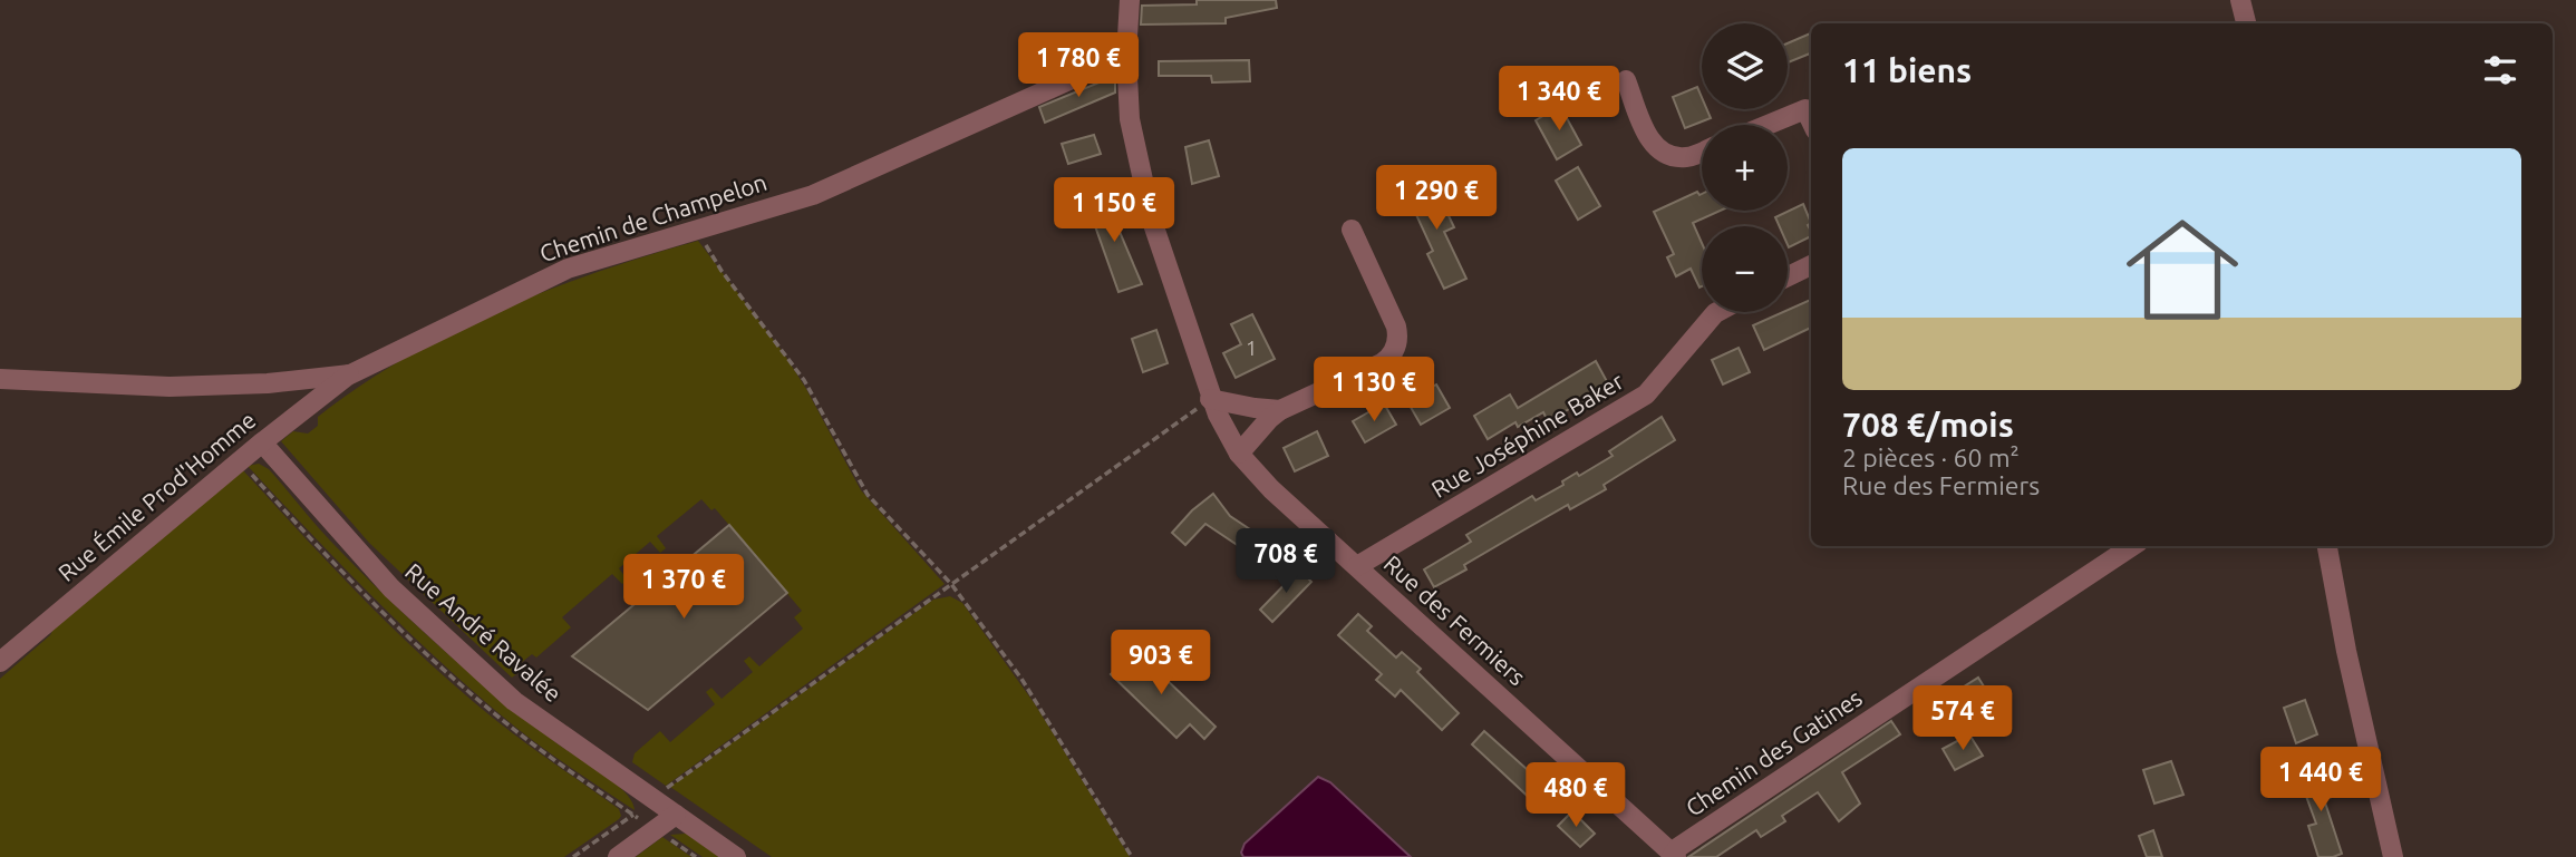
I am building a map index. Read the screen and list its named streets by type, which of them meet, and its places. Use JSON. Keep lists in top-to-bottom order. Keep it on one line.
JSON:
{"streets":{"street":["Chemin de Champelon","Rue Joséphine Baker","Rue Émile Prod'Homme","Rue des Fermiers","Rue André Ravalée","Chemin des Gatines"]},"crossings":[["Chemin de Champelon","Rue Émile Prod'Homme"],["Chemin de Champelon","Rue des Fermiers"],["Rue Joséphine Baker","Rue des Fermiers"],["Rue Émile Prod'Homme","Rue André Ravalée"],["Rue des Fermiers","Chemin des Gatines"]],"house_numbers":["1"],"page":{"map_buttons":["+","−"],"heading":"11 biens","price":["1 780 €","1 340 €","1 290 €","1 150 €","1 130 €","708 €","1 370 €","903 €","574 €","1 440 €","480 €"],"list":[{"name":"708 €/mois","note":"2 pièces · 60 m² · Rue des Fermiers"}]}}
